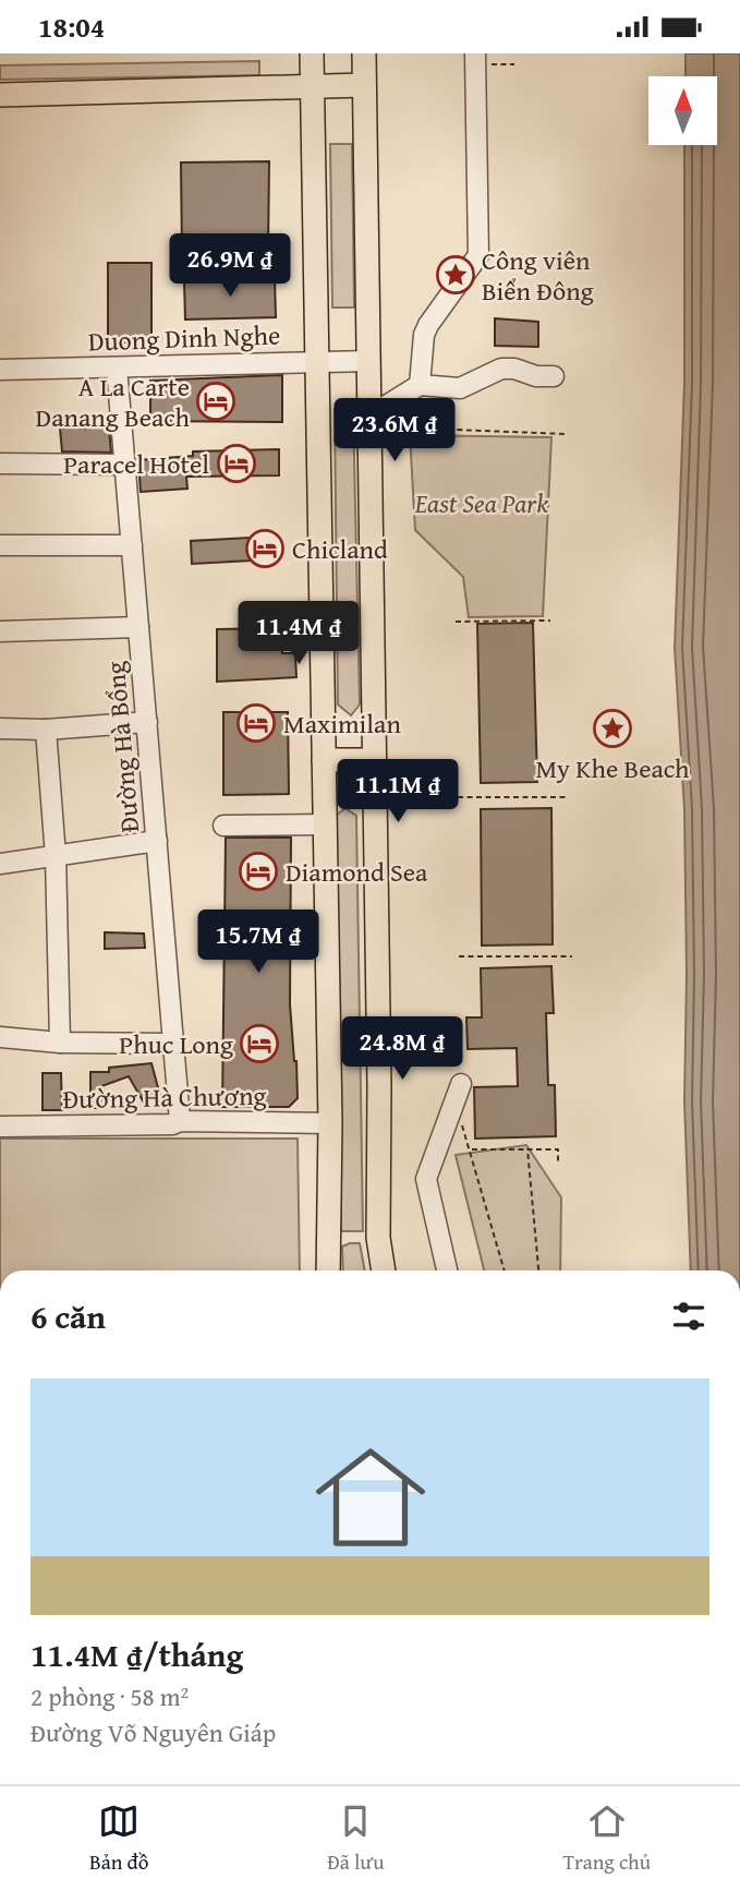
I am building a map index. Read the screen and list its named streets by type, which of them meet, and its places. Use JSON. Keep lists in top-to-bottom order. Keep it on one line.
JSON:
{"streets":{"street":["Duong Dinh Nghe","Đường Hà Bổng","Đường Hà Chương"]},"crossings":[["Duong Dinh Nghe","Đường Hà Bổng"],["Đường Hà Bổng","Đường Hà Chương"]],"parks":["East Sea Park"],"places":{"place":["Công viên Biển Đông","My Khe Beach"],"hotel":["A La Carte Danang Beach","Paracel Hotel","Chicland","Maximilan","Diamond Sea","Phuc Long"]},"north":"top","page":{"status":"18:04","price":["26.9M ₫","23.6M ₫","11.4M ₫","11.1M ₫","15.7M ₫","24.8M ₫"],"heading":"6 căn","list":[{"name":"11.4M ₫/tháng","note":"2 phòng · 58 m² · Đường Võ Nguyên Giáp"}],"tabs":["Bản đồ","Đã lưu","Trang chủ"]}}
